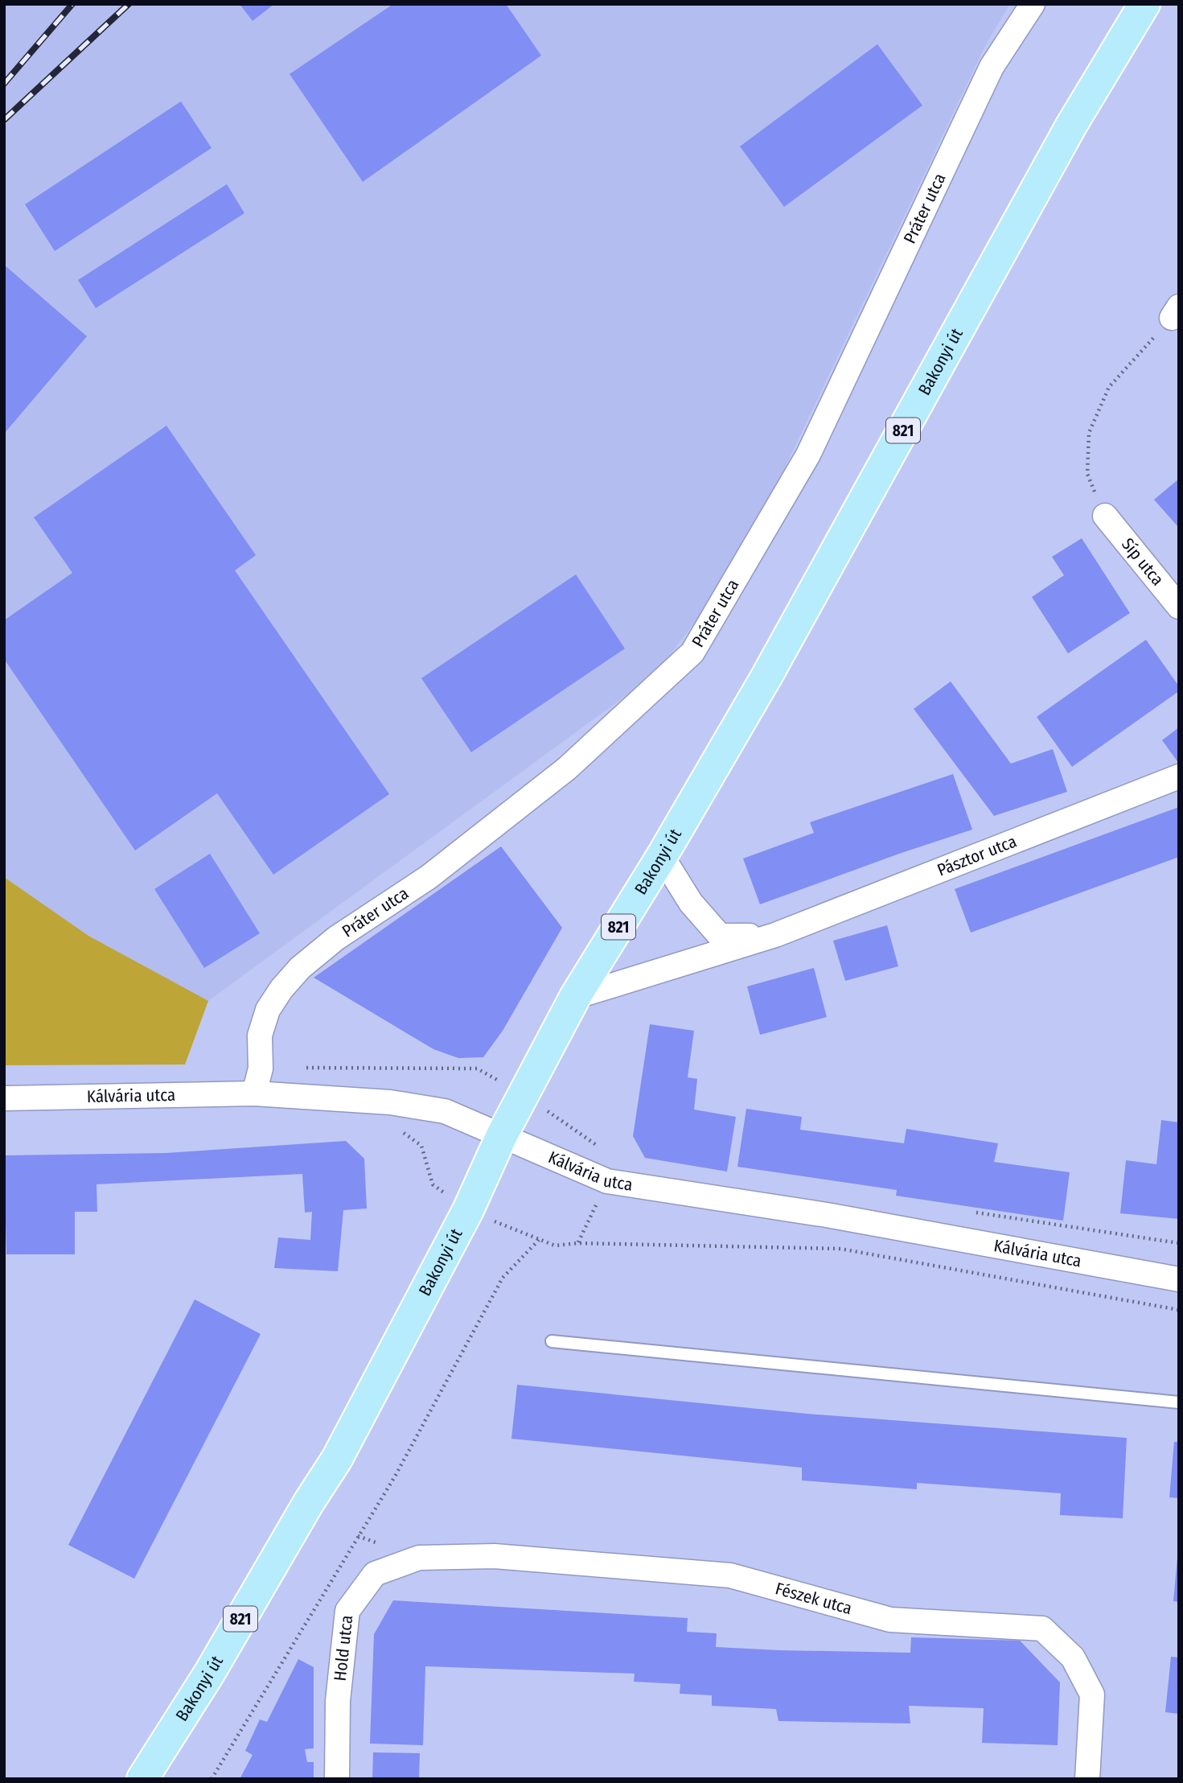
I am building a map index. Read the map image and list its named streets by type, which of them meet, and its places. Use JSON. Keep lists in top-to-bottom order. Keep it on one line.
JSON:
{"streets":{"main road":["Bakonyi út","821"],"street":["Práter utca","Síp utca","Pásztor utca","Kálvária utca","Fészek utca","Hold utca"]},"crossings":[["Práter utca","Kálvária utca"],["Bakonyi út","Pásztor utca"],["Bakonyi út","Kálvária utca"],["Fészek utca","Hold utca"]]}
